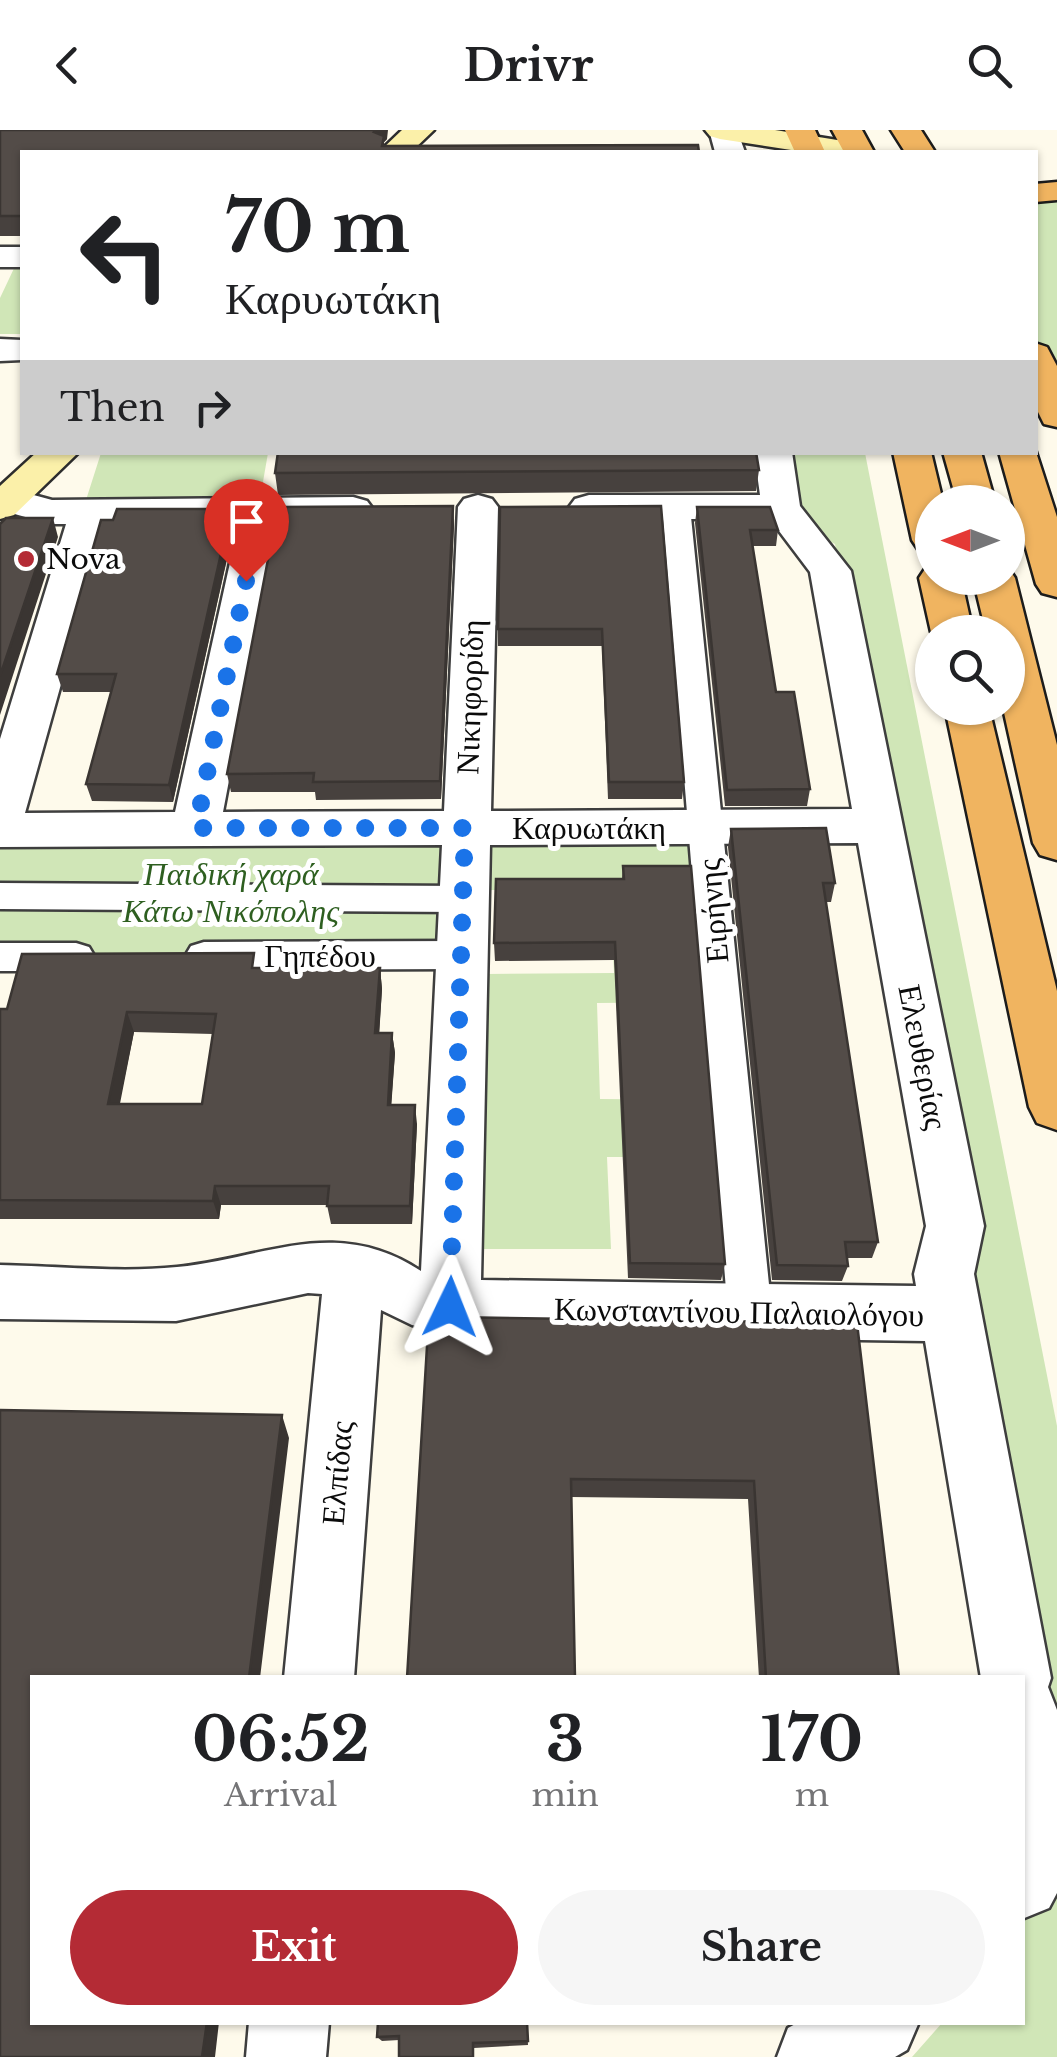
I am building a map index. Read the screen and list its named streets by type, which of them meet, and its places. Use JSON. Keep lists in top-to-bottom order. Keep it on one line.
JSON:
{"streets":{"street":["Νικηφορίδη","Καρυωτάκη","Ειρήνης","Γηπέδου","Ελευθερίας","Κωνσταντίνου Παλαιολόγου","Ελπίδας"]},"crossings":[["Νικηφορίδη","Καρυωτάκη"],["Νικηφορίδη","Γηπέδου"],["Νικηφορίδη","Κωνσταντίνου Παλαιολόγου"],["Καρυωτάκη","Ειρήνης"],["Καρυωτάκη","Ελευθερίας"],["Ειρήνης","Κωνσταντίνου Παλαιολόγου"],["Ελευθερίας","Κωνσταντίνου Παλαιολόγου"],["Κωνσταντίνου Παλαιολόγου","Ελπίδας"]],"parks":["Παιδική χαρά Κάτω Νικόπολης"],"places":["Nova"],"north":"left","page":{"header":"Drivr","turn":["70 m","Καρυωτάκη"],"then":"Then","eta":["06:52","Arrival","3","min","170","m"],"buttons":["Exit","Share"]}}
